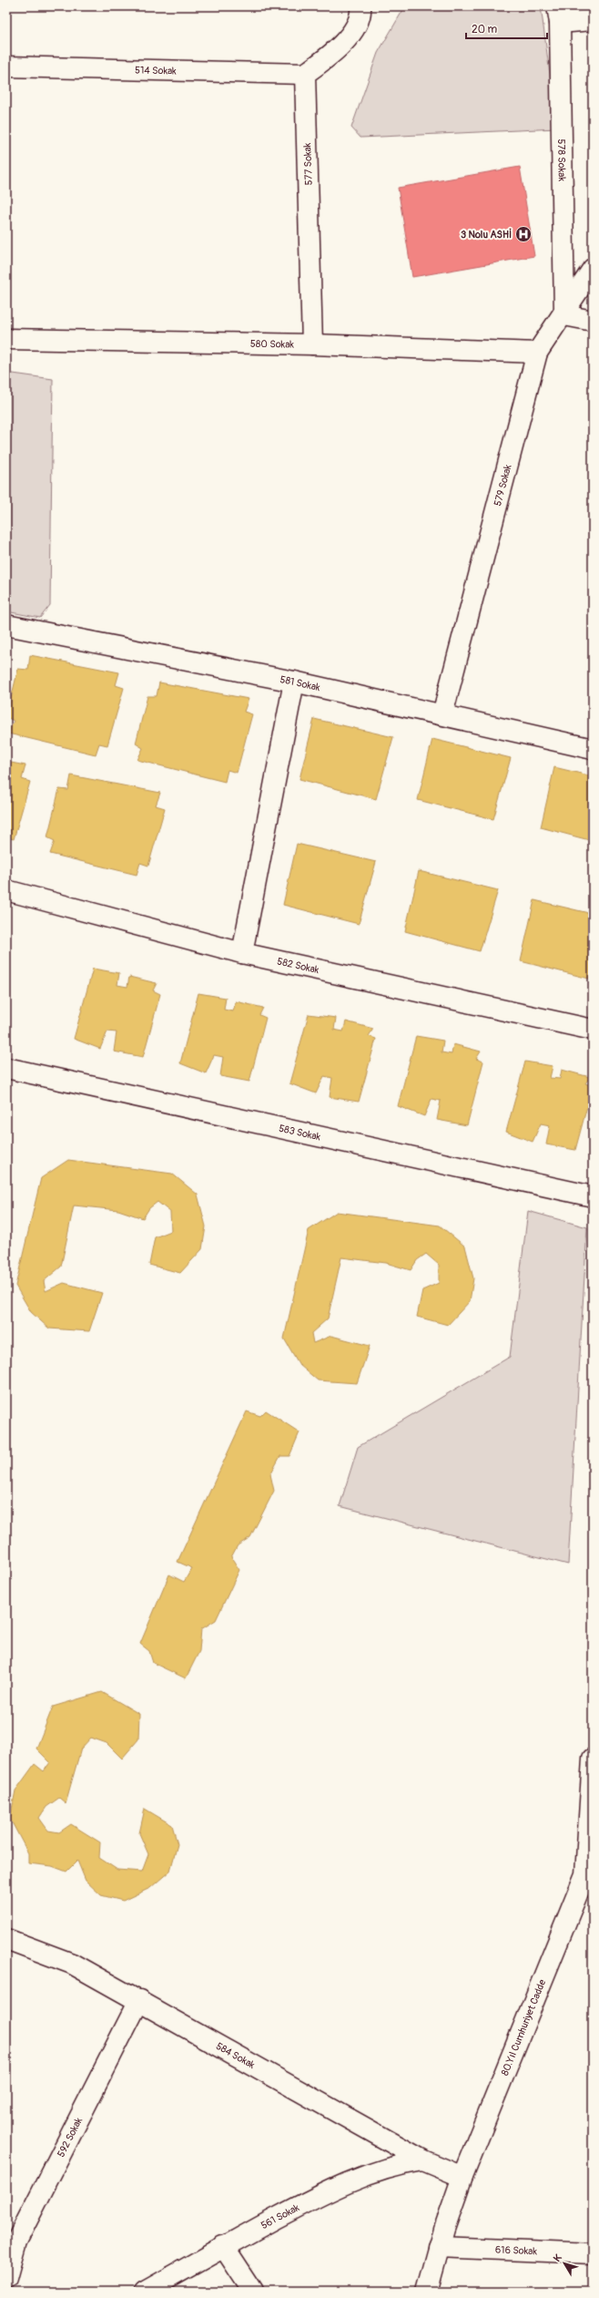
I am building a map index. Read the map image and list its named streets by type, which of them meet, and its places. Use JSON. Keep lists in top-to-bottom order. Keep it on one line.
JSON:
{"streets":{"street":["514 Sokak","578 Sokak","577 Sokak","580 Sokak","579 Sokak","581 Sokak","582 Sokak","583 Sokak","80.Yıl Cumhuriyet Cadde","584 Sokak","592 Sokak","561 Sokak","616 Sokak"]},"crossings":[["514 Sokak","577 Sokak"],["578 Sokak","579 Sokak"],["577 Sokak","580 Sokak"],["580 Sokak","579 Sokak"],["579 Sokak","581 Sokak"],["80.Yıl Cumhuriyet Cadde","584 Sokak"],["80.Yıl Cumhuriyet Cadde","616 Sokak"],["584 Sokak","592 Sokak"],["584 Sokak","561 Sokak"]],"places":{"hospital":["3 Nolu ASHİ"]},"scale_bar":"20 m","north":"top left"}
